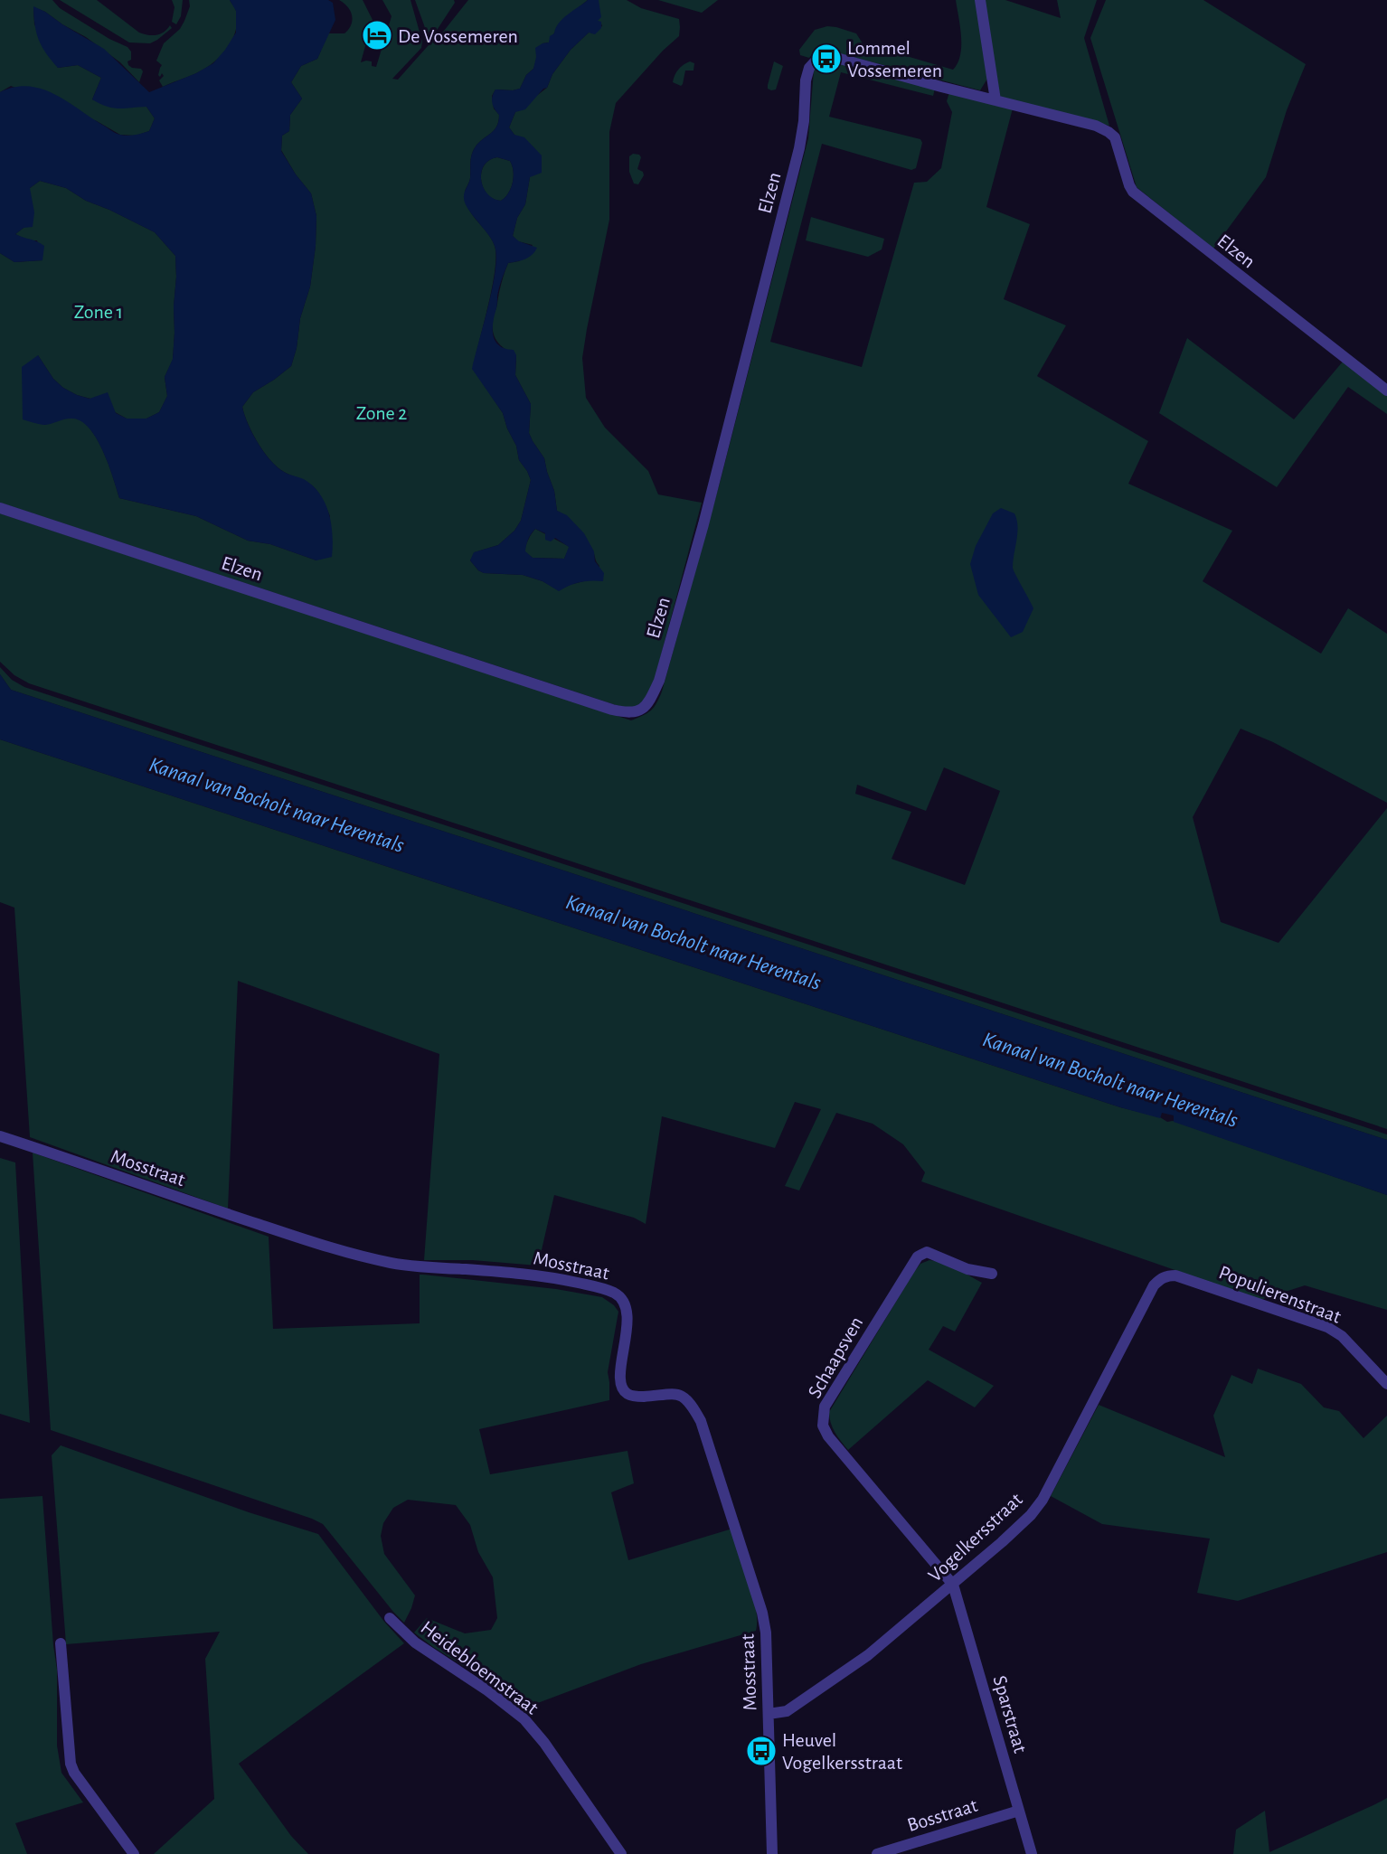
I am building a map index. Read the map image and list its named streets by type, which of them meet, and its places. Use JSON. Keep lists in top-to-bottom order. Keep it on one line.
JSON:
{"streets":{"street":["Elzen","Mosstraat","Populierenstraat","Schaapsven","Vogelkersstraat","Heidebloemstraat","Sparstraat","Bosstraat"]},"crossings":[["Mosstraat","Vogelkersstraat"],["Populierenstraat","Vogelkersstraat"],["Schaapsven","Vogelkersstraat"],["Schaapsven","Sparstraat"],["Vogelkersstraat","Sparstraat"],["Sparstraat","Bosstraat"]],"water":["Kanaal van Bocholt naar Herentals"],"parks":["Zone 1","Zone 2"],"places":{"hotel":["De Vossemeren"],"bus stop":["Lommel Vossemeren","Heuvel Vogelkersstraat"]}}
